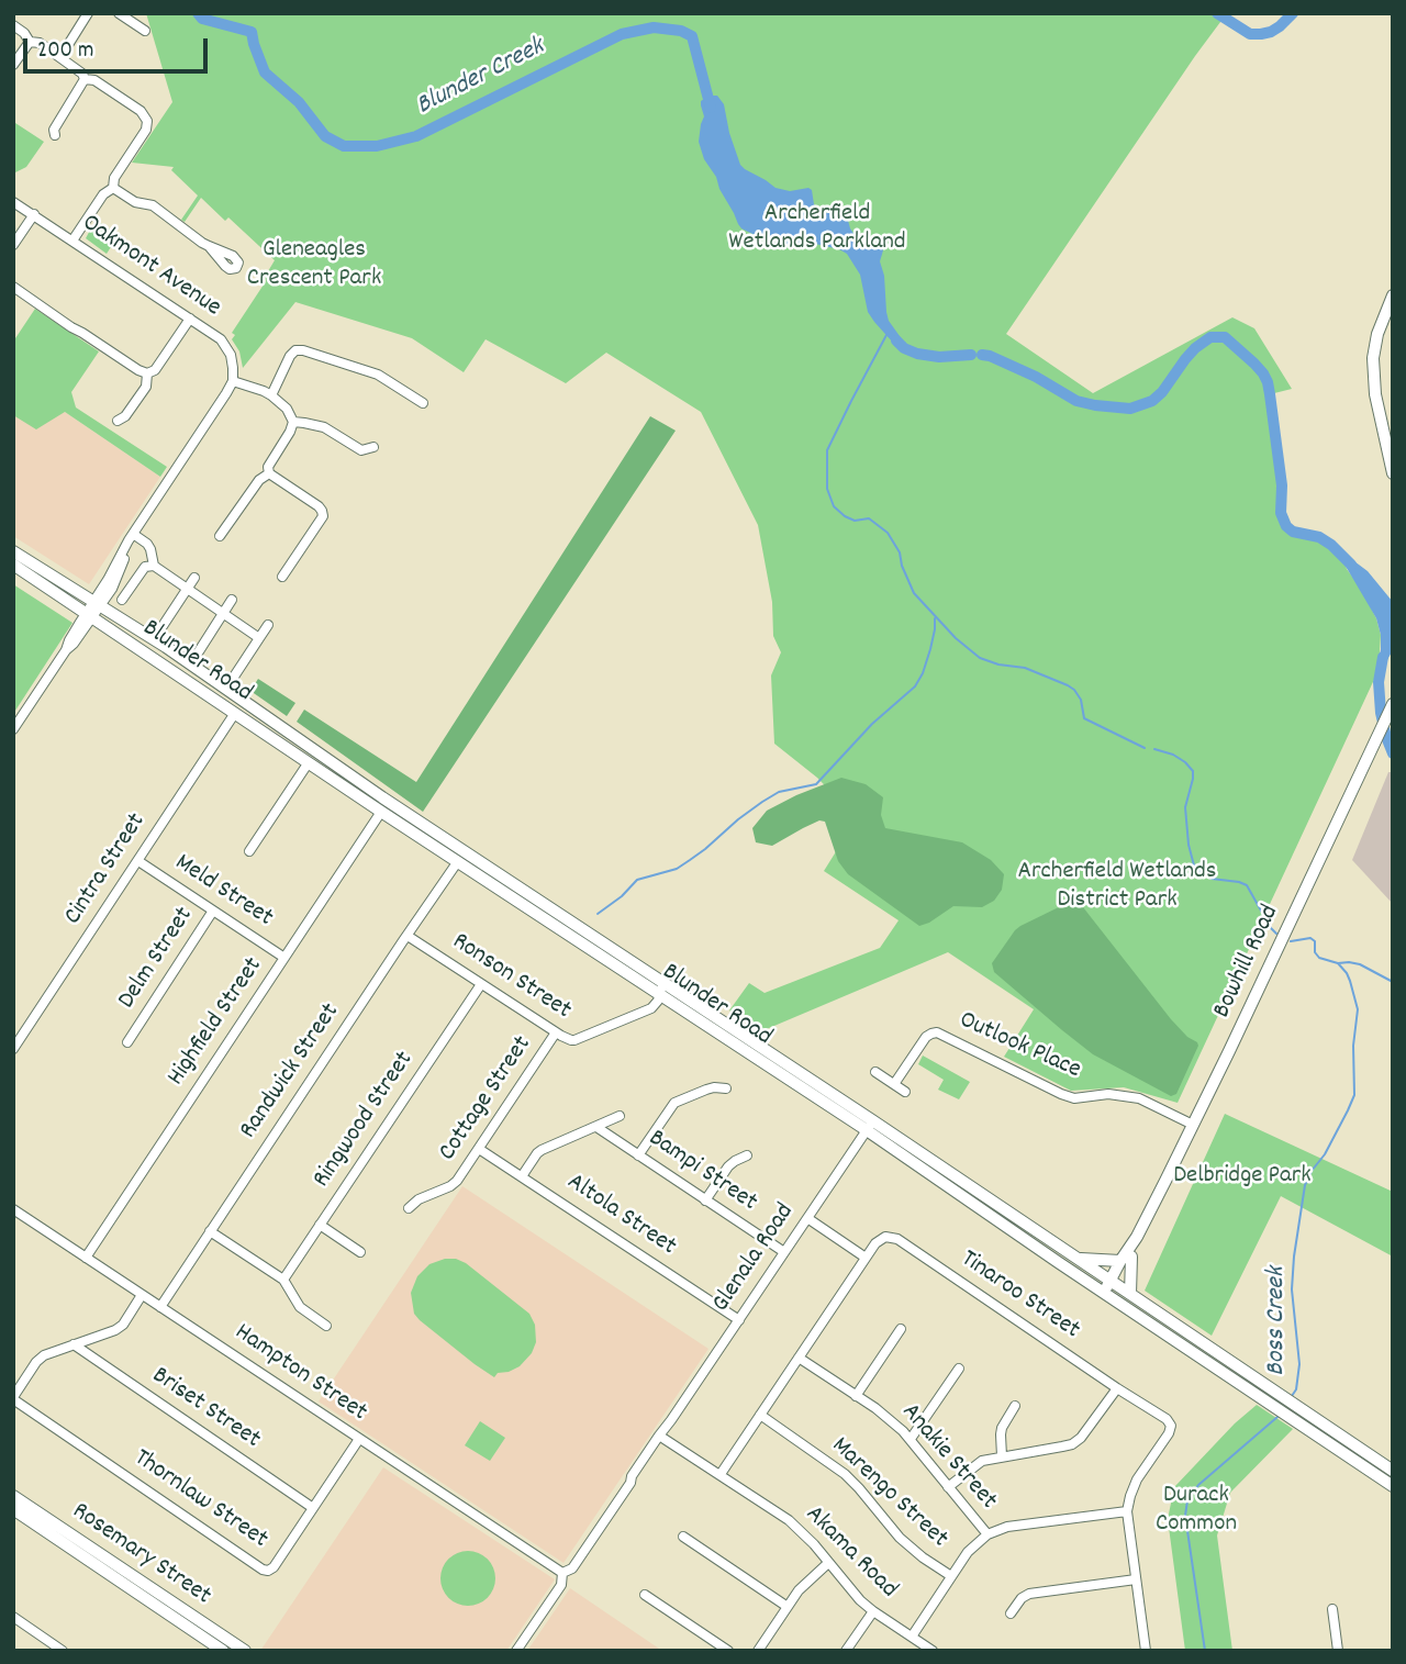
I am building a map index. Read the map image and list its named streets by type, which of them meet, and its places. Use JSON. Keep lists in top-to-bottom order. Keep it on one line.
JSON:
{"streets":{"main road":["Blunder Road","Bowhill Road","Rosemary Street"],"street":["Oakmont Avenue","Cintra Street","Meld Street","Delm Street","Ronson Street","Highfield Street","Outlook Place","Randwick Street","Cottage Street","Ringwood Street","Bampi Street","Altola Street","Glenala Road","Tinaroo Street","Hampton Street","Briset Street","Anakie Street","Marengo Street","Thornlaw Street","Akama Road"]},"crossings":[["Blunder Road","Cintra Street"],["Blunder Road","Bowhill Road"],["Blunder Road","Ronson Street"],["Blunder Road","Highfield Street"],["Blunder Road","Randwick Street"],["Blunder Road","Glenala Road"],["Cintra Street","Meld Street"],["Meld Street","Delm Street"],["Meld Street","Highfield Street"],["Bowhill Road","Outlook Place"],["Ronson Street","Randwick Street"],["Ronson Street","Cottage Street"],["Ronson Street","Ringwood Street"],["Highfield Street","Hampton Street"],["Randwick Street","Hampton Street"],["Cottage Street","Altola Street"],["Bampi Street","Glenala Road"],["Altola Street","Glenala Road"],["Glenala Road","Hampton Street"],["Glenala Road","Akama Road"],["Tinaroo Street","Anakie Street"],["Tinaroo Street","Marengo Street"],["Tinaroo Street","Akama Road"],["Hampton Street","Thornlaw Street"],["Briset Street","Thornlaw Street"]],"water":["Blunder Creek","Boss Creek"],"parks":["Archerfield Wetlands Parkland","Gleneagles Crescent Park","Archerfield Wetlands District Park","Delbridge Park","Durack Common"],"scale_bar":"200 m"}
